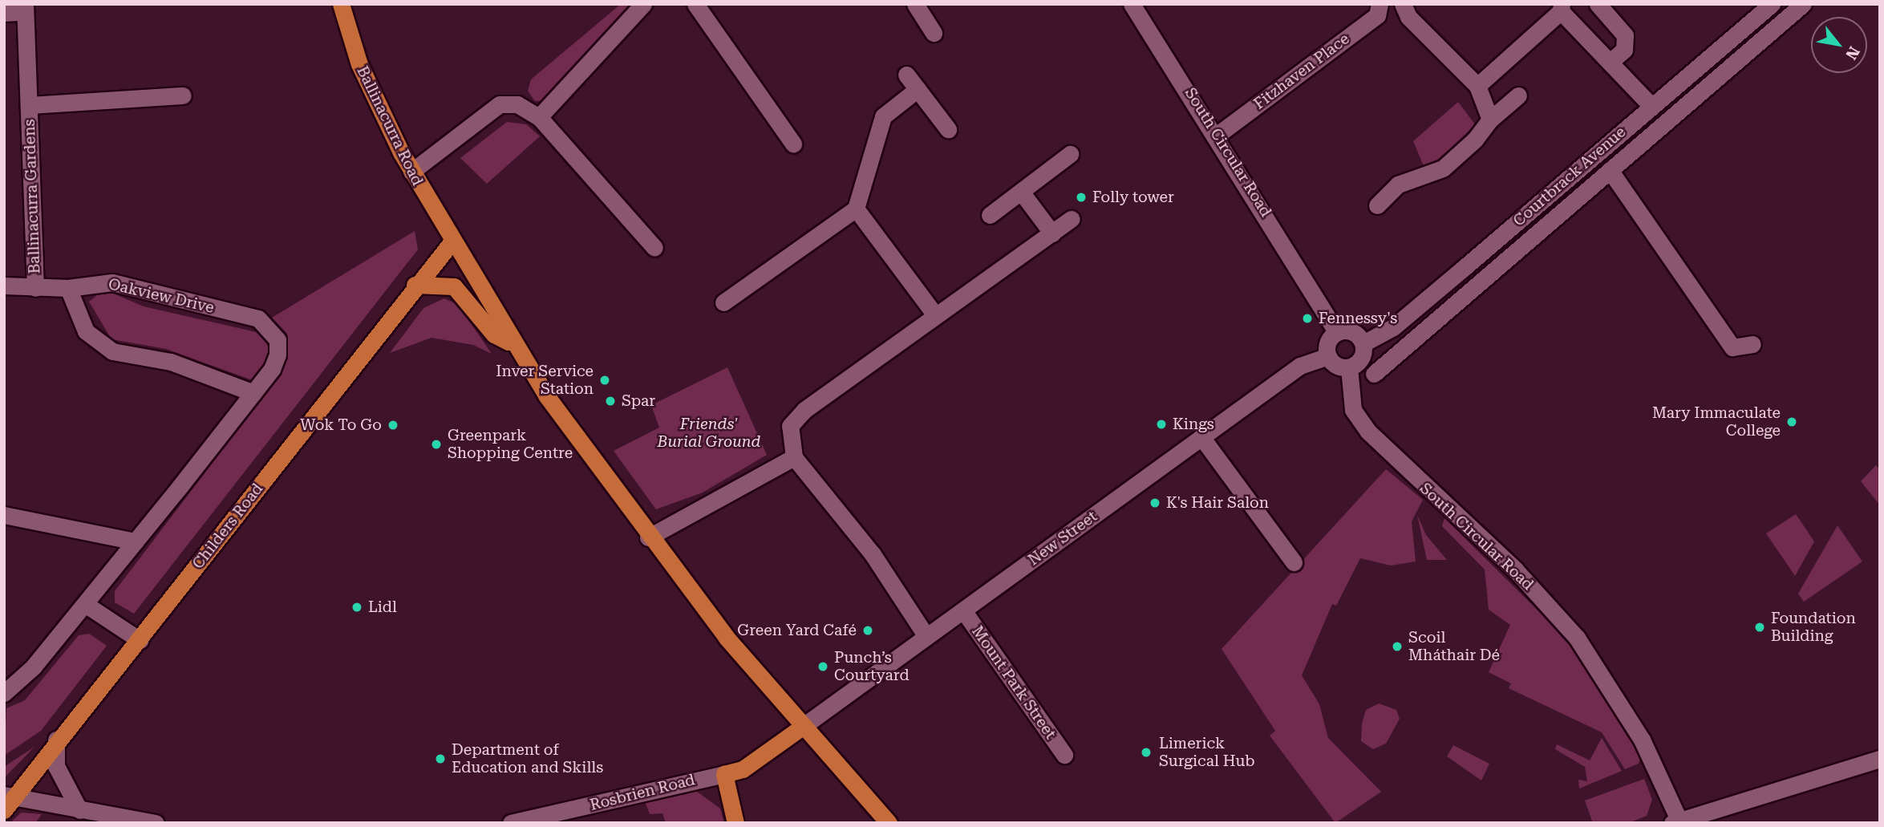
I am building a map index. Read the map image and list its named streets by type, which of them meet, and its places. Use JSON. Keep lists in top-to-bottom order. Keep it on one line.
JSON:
{"streets":{"main road":["Ballinacurra Road","Childers Road"],"street":["Fitzhaven Place","South Circular Road","Courtbrack Avenue","Ballinacurra Gardens","Oakview Drive","New Street","Mount Park Street","Rosbrien Road"]},"crossings":[["Fitzhaven Place","South Circular Road"],["Ballinacurra Road","Childers Road"],["Ballinacurra Road","New Street"],["South Circular Road","Courtbrack Avenue"],["South Circular Road","New Street"],["Courtbrack Avenue","New Street"],["Ballinacurra Gardens","Oakview Drive"],["New Street","Mount Park Street"]],"parks":["Friends' Burial Ground"],"places":["Folly tower","Fennessy's","Inver Service Station","Spar","Mary Immaculate College","Kings","Wok To Go","Greenpark Shopping Centre","K's Hair Salon","Lidl","Foundation Building","Green Yard Café","Scoil Mháthair Dé","Punch’s Courtyard","Limerick Surgical Hub","Department of Education and Skills"],"north":"bottom right"}
